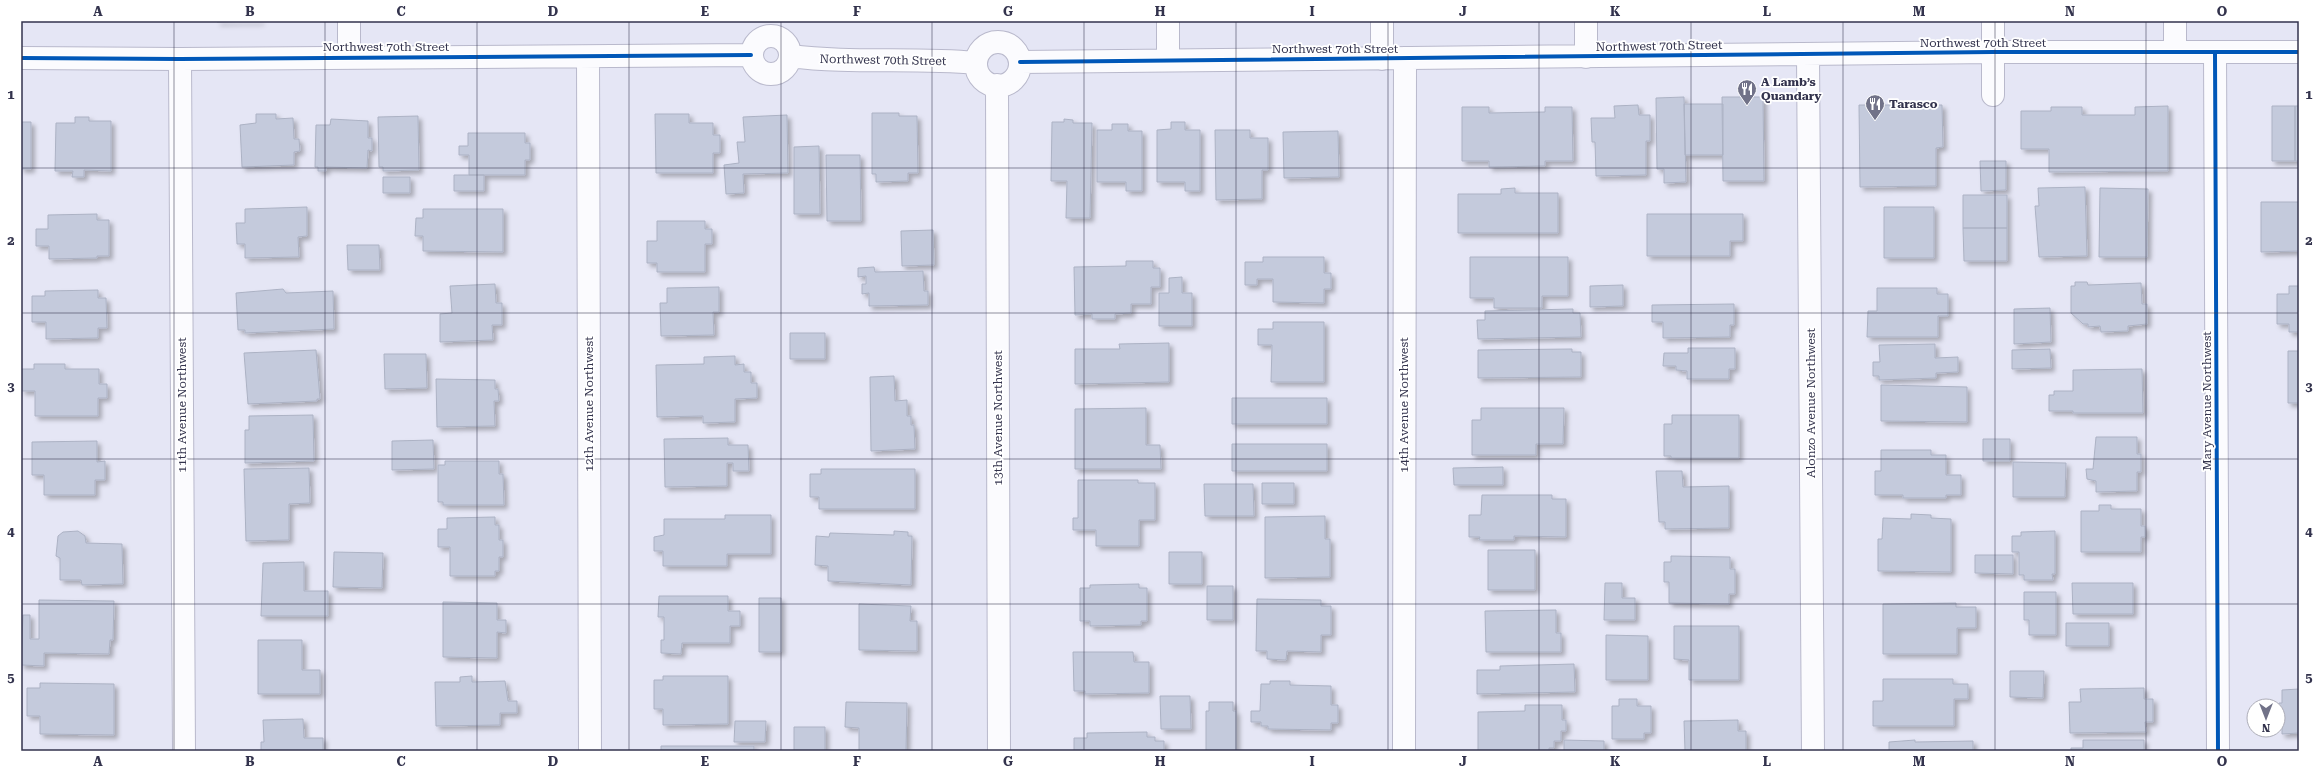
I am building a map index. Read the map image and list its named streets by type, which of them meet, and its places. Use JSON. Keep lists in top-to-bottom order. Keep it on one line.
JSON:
{"streets":{"street":["Northwest 70th Street","Mary Avenue Northwest","Alonzo Avenue Northwest","12th Avenue Northwest","11th Avenue Northwest","14th Avenue Northwest","13th Avenue Northwest"]},"crossings":[["Northwest 70th Street","Mary Avenue Northwest"],["Northwest 70th Street","Alonzo Avenue Northwest"],["Northwest 70th Street","12th Avenue Northwest"],["Northwest 70th Street","11th Avenue Northwest"],["Northwest 70th Street","14th Avenue Northwest"],["Northwest 70th Street","13th Avenue Northwest"]],"places":{"restaurant":["A Lamb’s Quandary","Tarasco"]},"north":"bottom","grid":{"columns":["A","B","C","D","E","F","G","H","I","J","K","L","M","N","O"],"rows":["1","2","3","4","5"]}}
